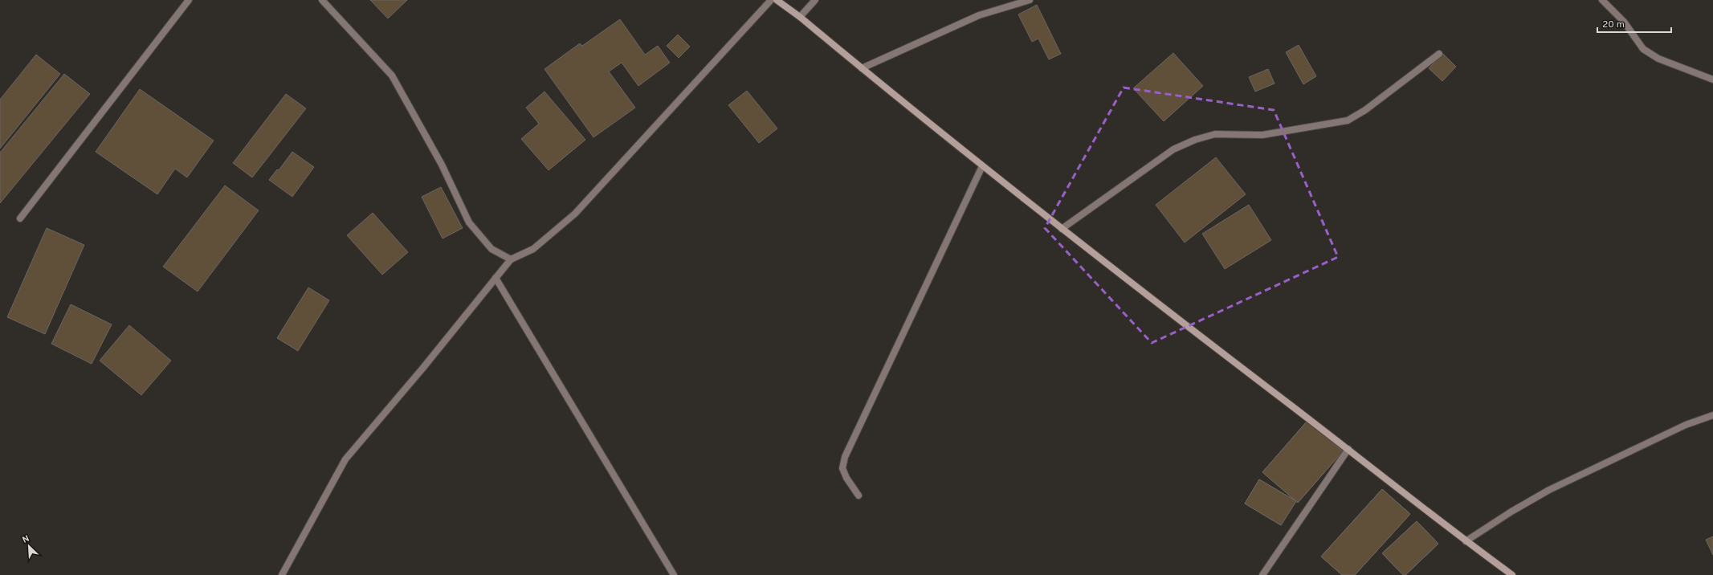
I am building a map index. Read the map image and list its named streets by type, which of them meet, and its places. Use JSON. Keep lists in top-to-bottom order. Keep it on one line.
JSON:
{"scale_bar":"20 m","north":"top left"}
